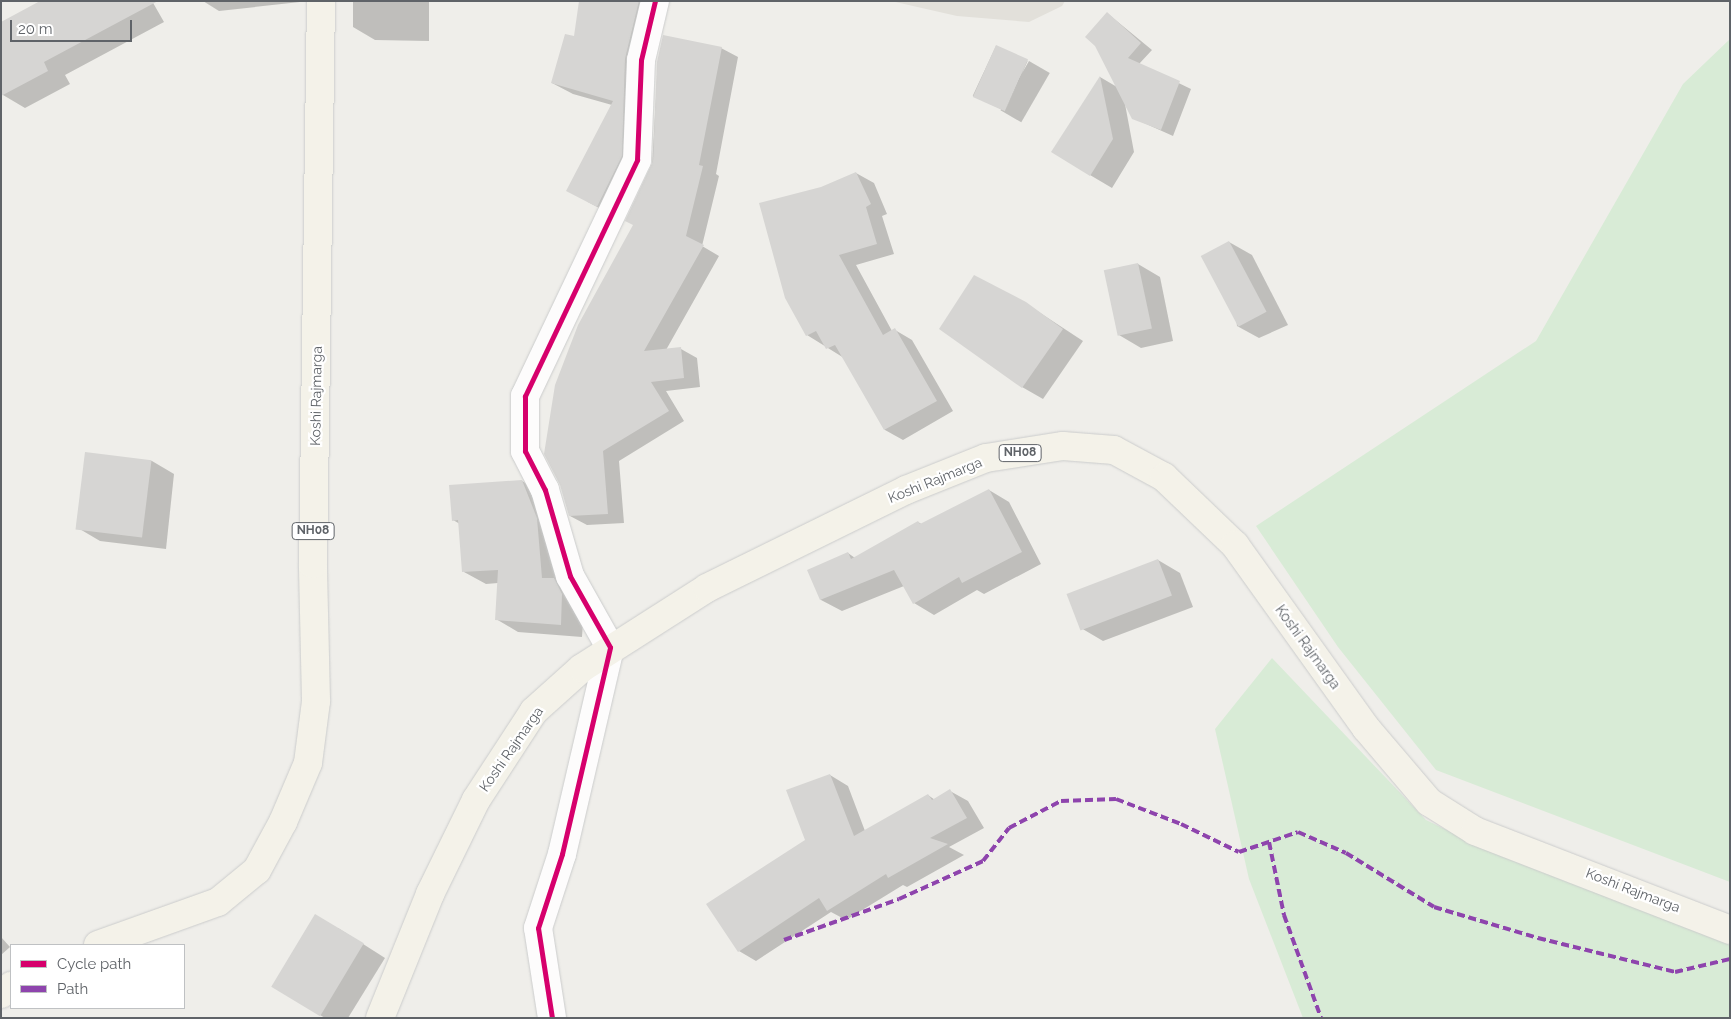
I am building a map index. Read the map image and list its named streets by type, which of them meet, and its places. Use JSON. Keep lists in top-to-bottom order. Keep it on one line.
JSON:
{"streets":{"main road":["Koshi Rajmarga","NH08"]},"legend":["Cycle path","Path"],"scale_bar":"20 m"}
